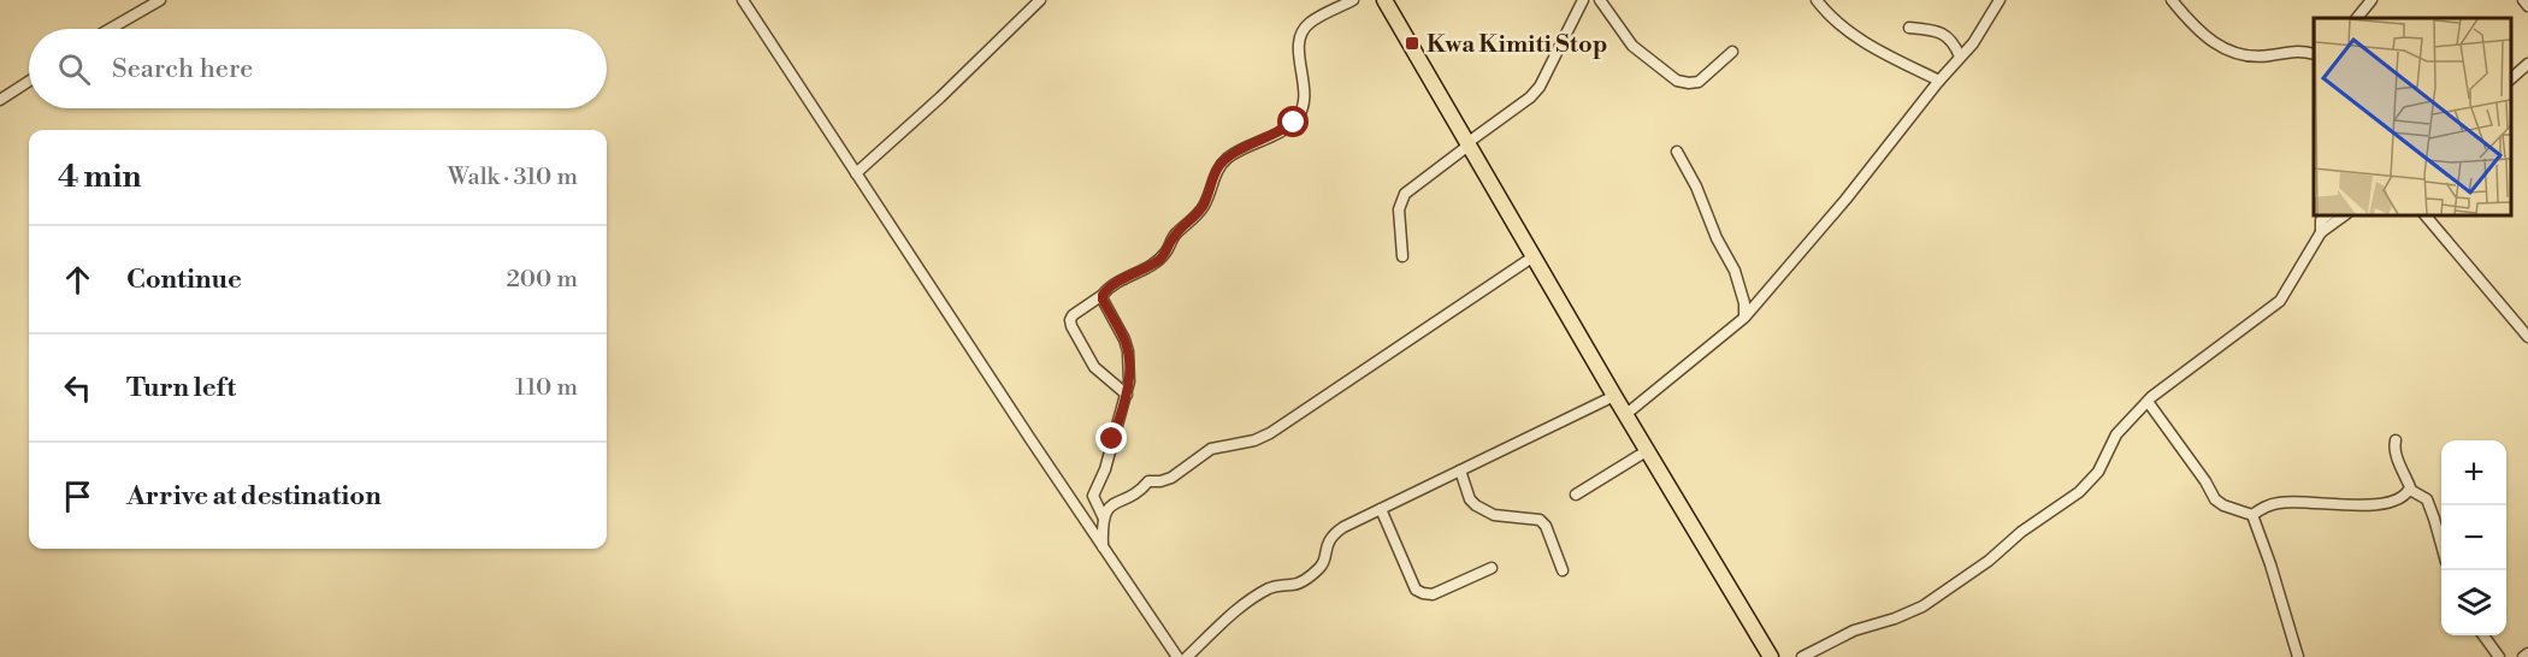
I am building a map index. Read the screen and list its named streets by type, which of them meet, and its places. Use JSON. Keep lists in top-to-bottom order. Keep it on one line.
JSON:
{"places":{"transit":["Kwa Kimiti Stop"]},"page":{"search":"Search here","heading":["4 min","Walk · 310 m"],"list":[["Continue","200 m"],["Turn left","110 m"],"Arrive at destination"],"map_buttons":["+","−"]}}
